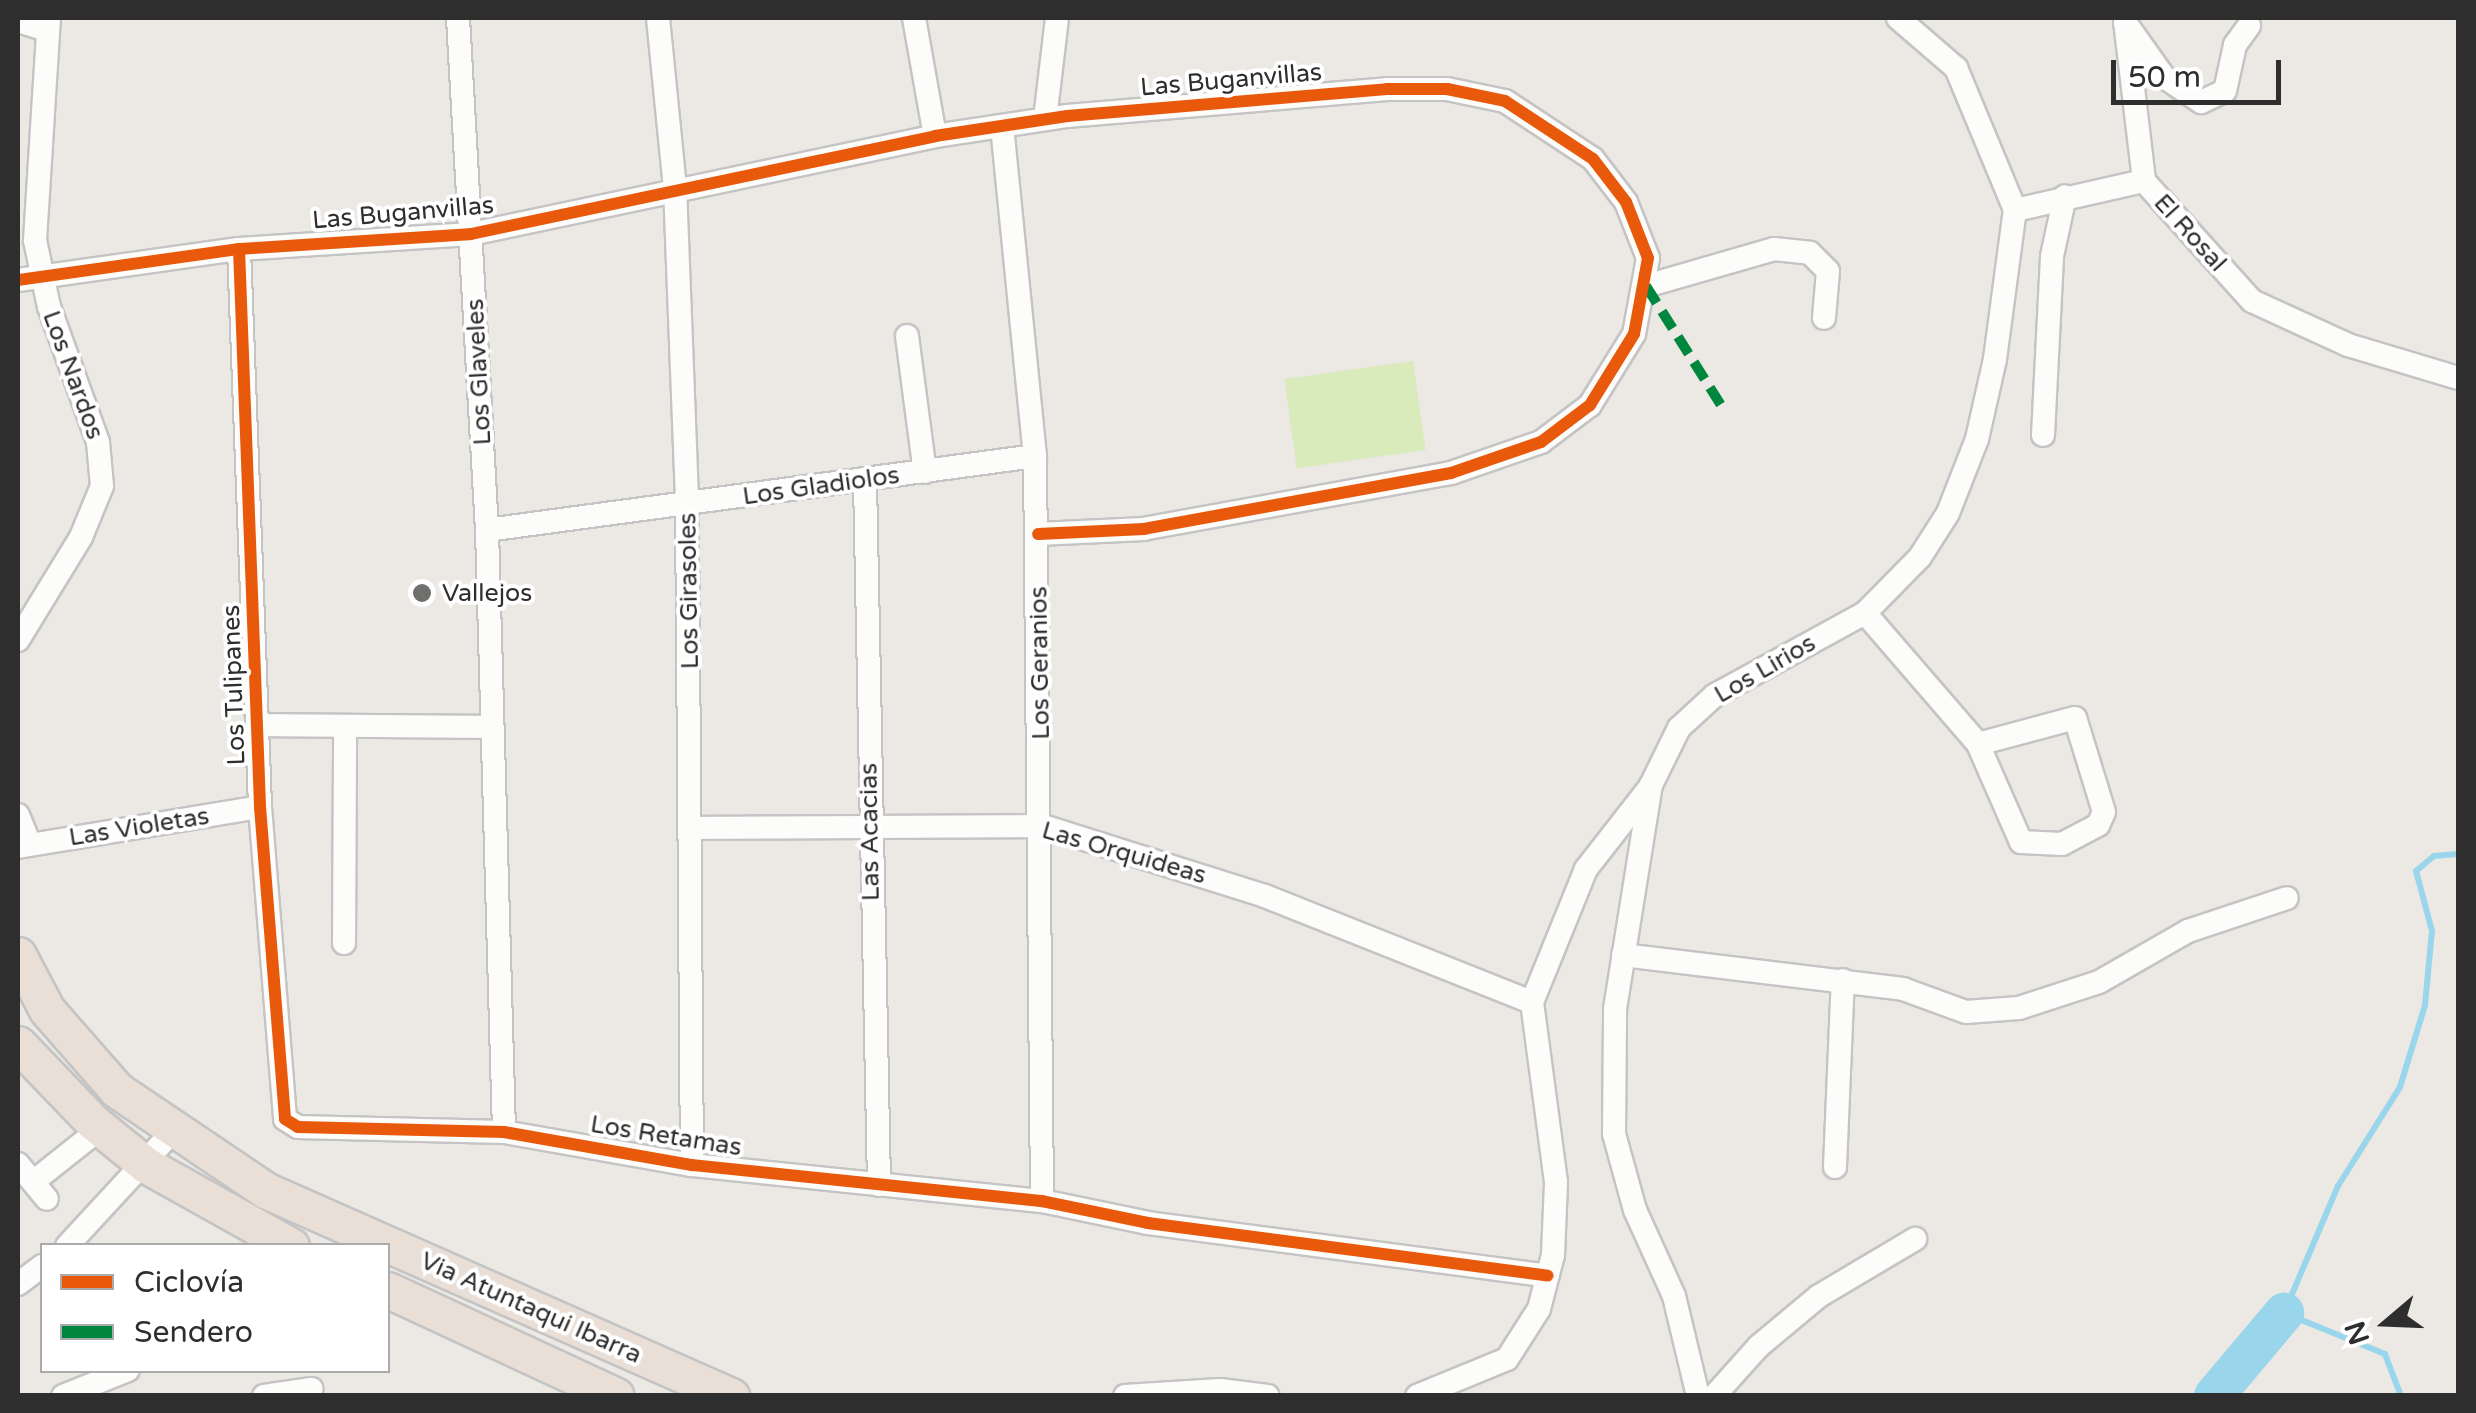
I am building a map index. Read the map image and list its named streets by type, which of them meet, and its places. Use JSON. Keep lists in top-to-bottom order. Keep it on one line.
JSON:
{"streets":{"highway":["Via Atuntaqui Ibarra"],"street":["Las Buganvillas","El Rosal","Los Glaveles","Los Nardos","Los Gladiolos","Los Girasoles","Los Geranios","Los Lirios","Los Tulipanes","Las Violetas","Las Acacias","Las Orquideas","Los Retamas"]},"crossings":[["Las Buganvillas","Los Glaveles"],["Las Buganvillas","Los Nardos"],["Las Buganvillas","Los Girasoles"],["Las Buganvillas","Los Geranios"],["Las Buganvillas","Los Tulipanes"],["El Rosal","Los Lirios"],["Los Glaveles","Los Gladiolos"],["Los Glaveles","Los Retamas"],["Los Gladiolos","Los Girasoles"],["Los Gladiolos","Los Geranios"],["Los Gladiolos","Las Acacias"],["Los Girasoles","Las Orquideas"],["Los Girasoles","Los Retamas"],["Los Geranios","Las Orquideas"],["Los Geranios","Los Retamas"],["Los Tulipanes","Las Violetas"],["Los Tulipanes","Los Retamas"],["Las Acacias","Las Orquideas"],["Las Acacias","Los Retamas"]],"places":["Vallejos"],"legend":["Ciclovía","Sendero"],"scale_bar":"50 m","north":"left"}
